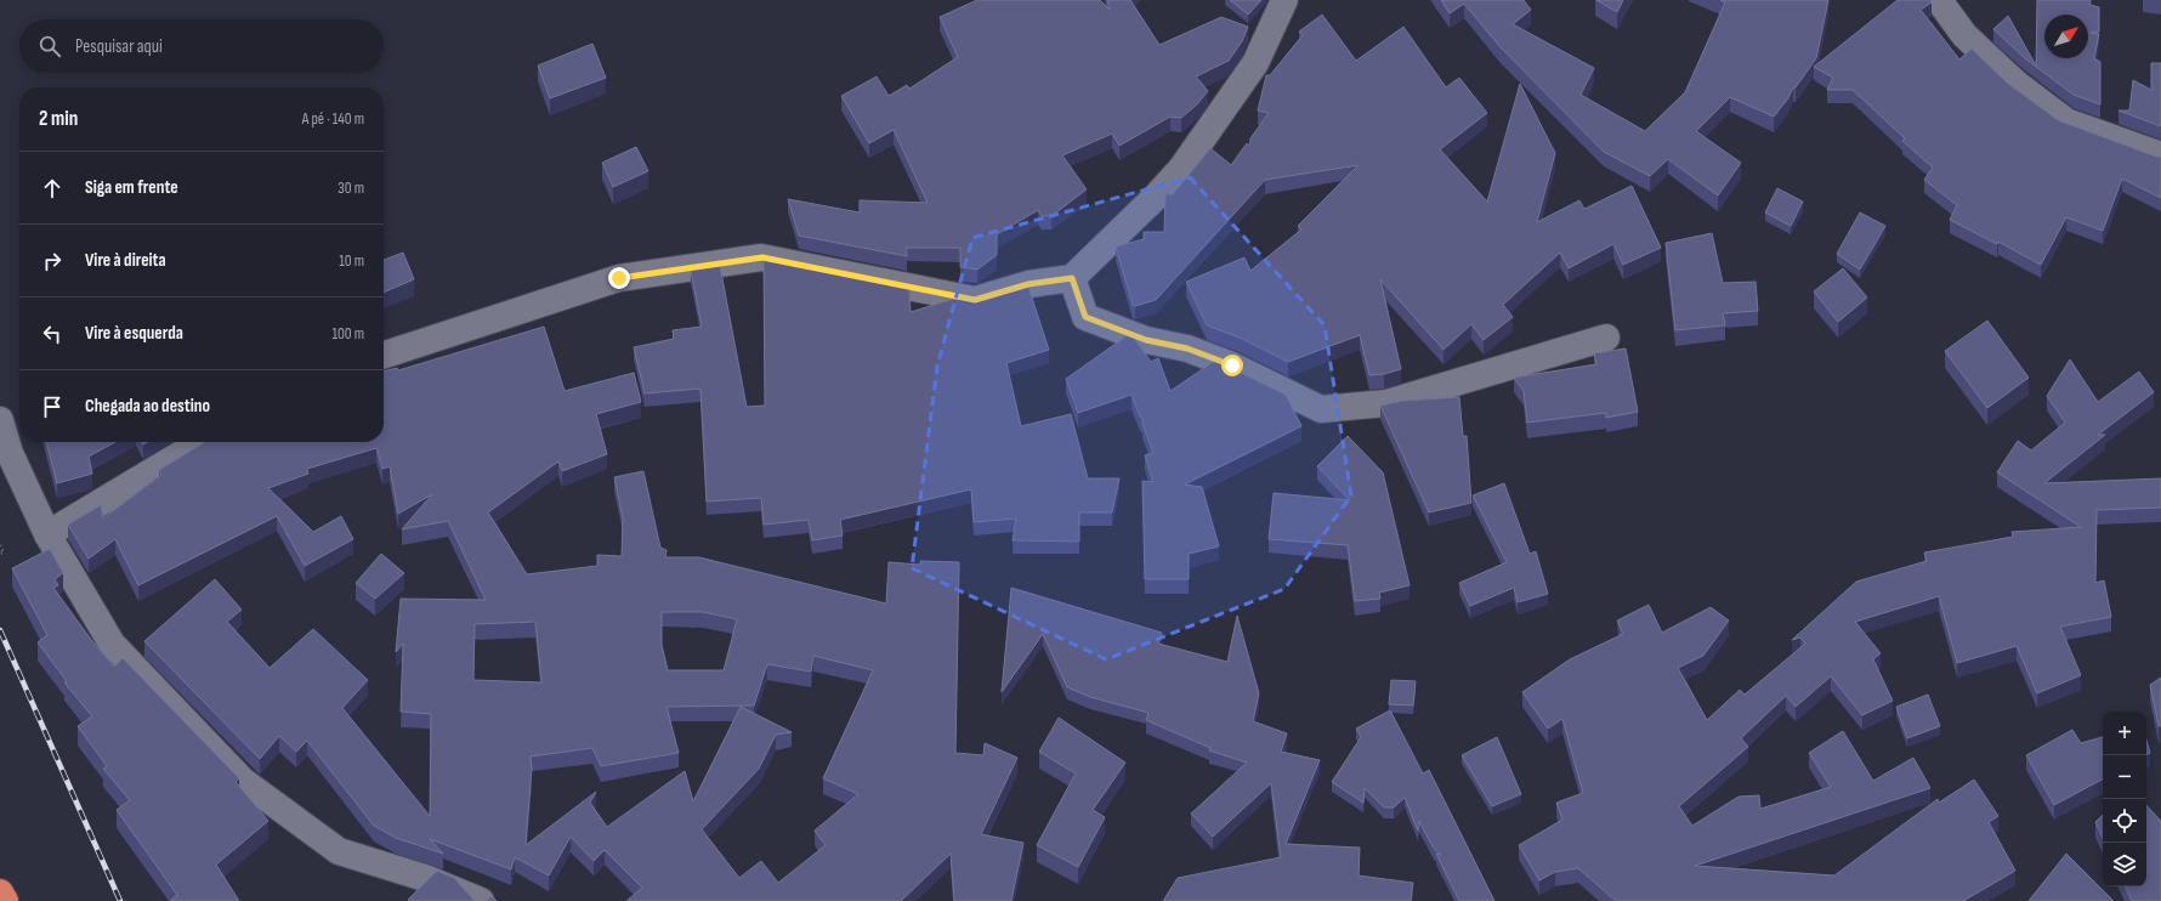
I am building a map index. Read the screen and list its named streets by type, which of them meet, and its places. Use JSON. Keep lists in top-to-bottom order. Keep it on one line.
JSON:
{"north":"top right","page":{"search":"Pesquisar aqui","heading":["2 min","A pé · 140 m"],"list":[["Siga em frente","30 m"],["Vire à direita","10 m"],["Vire à esquerda","100 m"],"Chegada ao destino"],"map_buttons":["+","−"]}}
